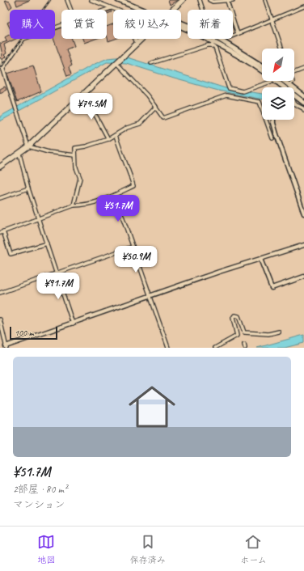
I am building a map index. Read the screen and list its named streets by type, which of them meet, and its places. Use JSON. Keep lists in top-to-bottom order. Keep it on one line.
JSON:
{"scale_bar":"100 m","north":"bottom left","page":{"chip":["購入","賃貸","絞り込み","新着"],"price":["¥74.5M","¥51.7M","¥50.9M","¥91.7M"],"scale":"100 m","list":[{"name":"¥51.7M","note":"2部屋 · 80 m² · マンション"}],"tabs":["地図","保存済み","ホーム"]}}
